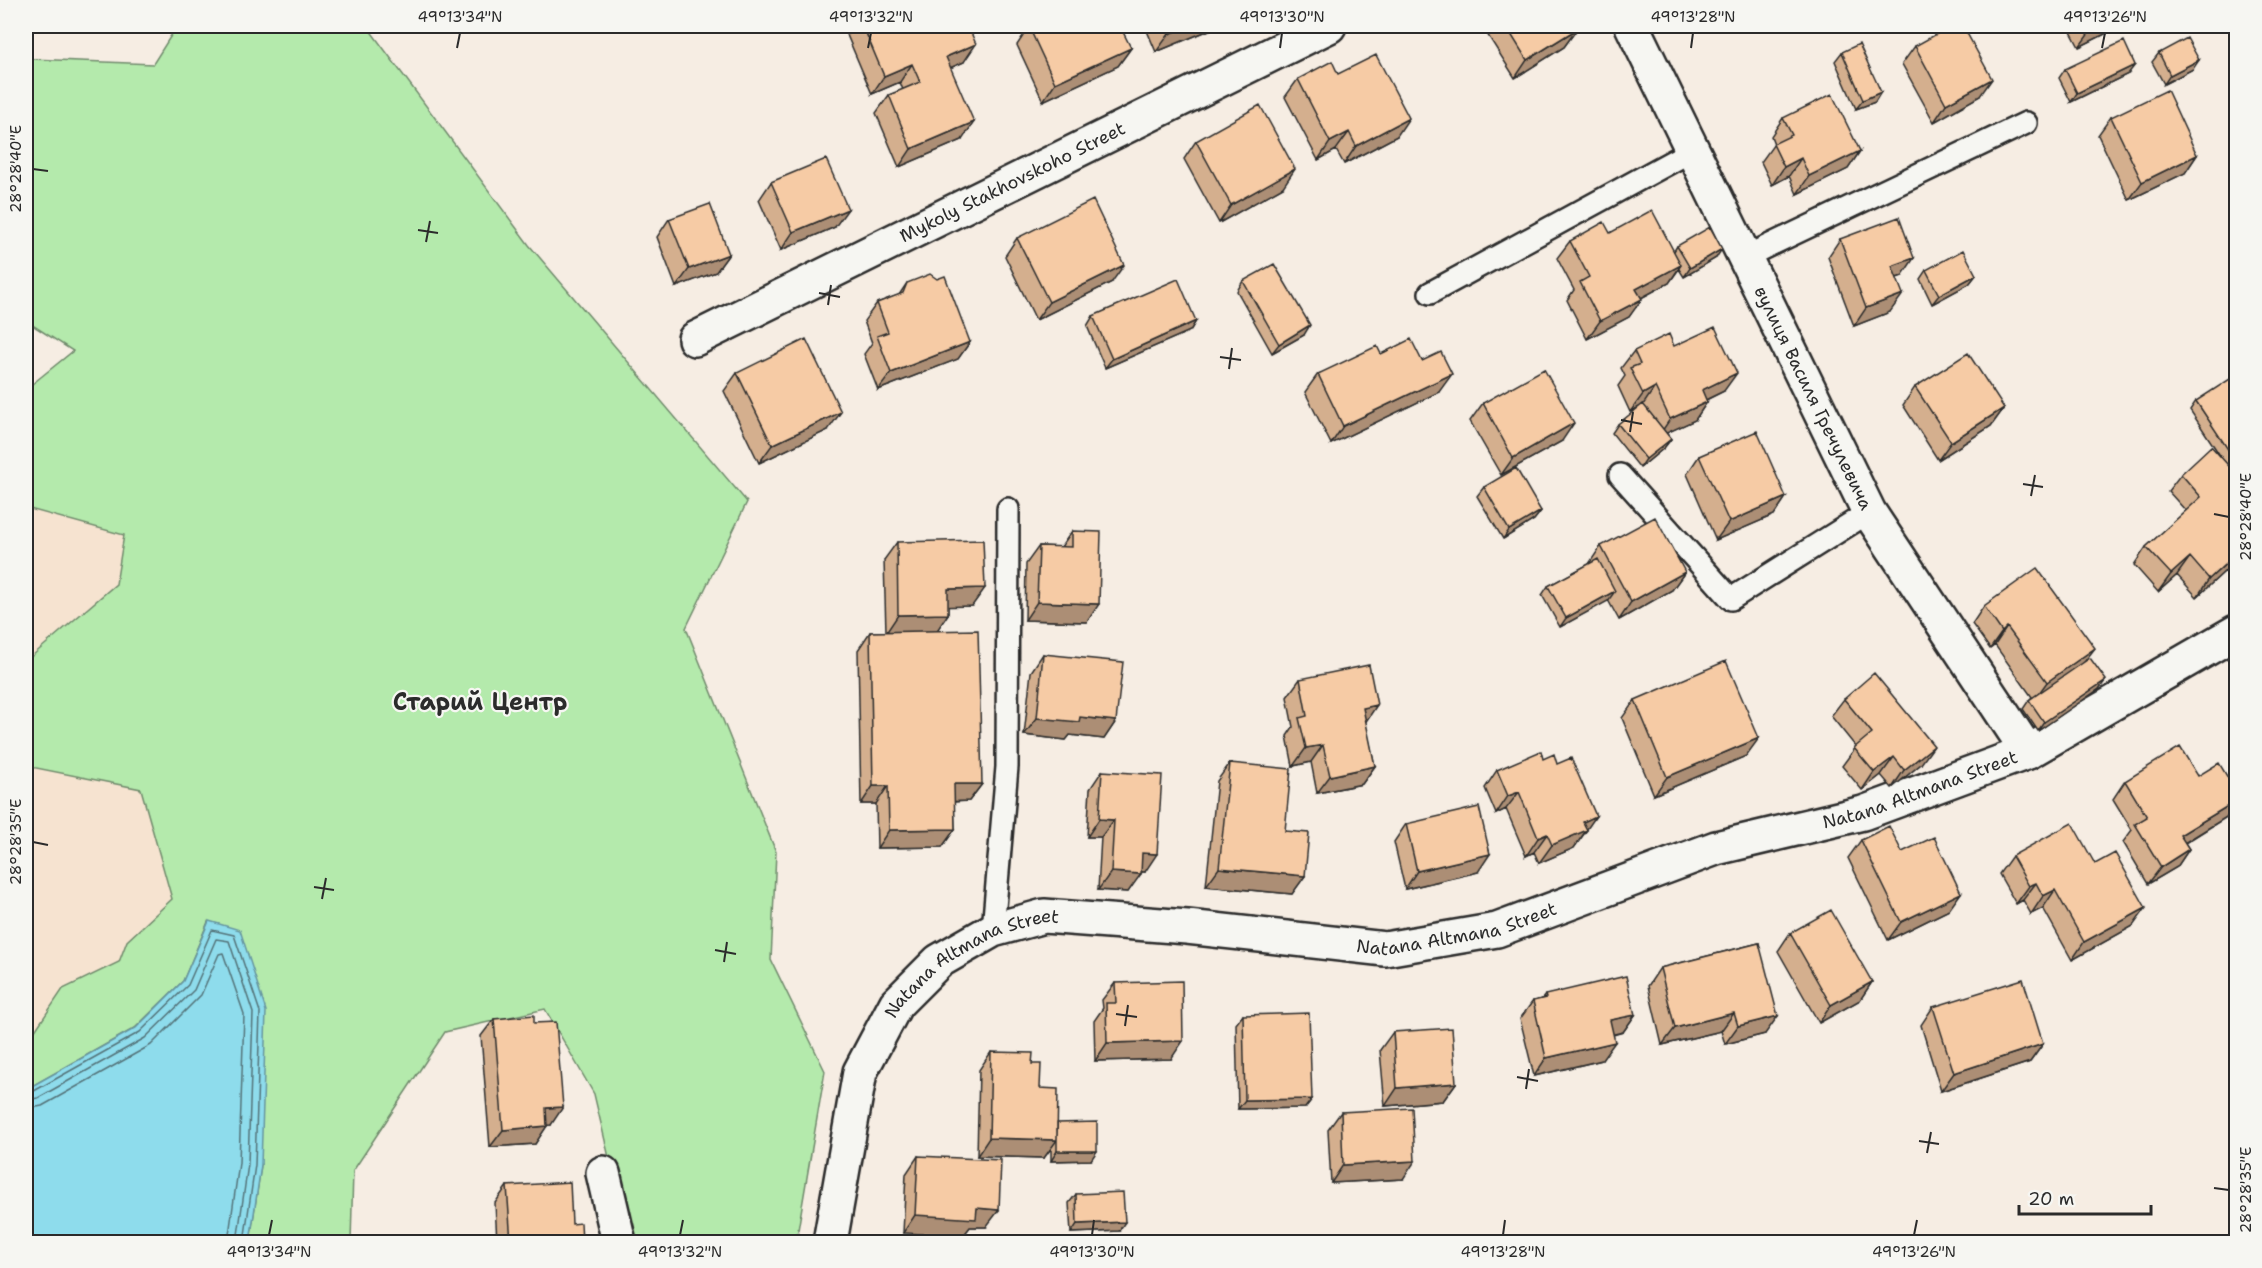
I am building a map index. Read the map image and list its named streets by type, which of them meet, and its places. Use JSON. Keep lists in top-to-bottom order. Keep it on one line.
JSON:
{"streets":{"street":["Mykoly Stakhovskoho Street","вулиця Василя Гречулевича","Natana Altmana Street"]},"crossings":[["вулиця Василя Гречулевича","Natana Altmana Street"]],"districts":["Старий Центр"],"scale_bar":"20 m","coordinates":["49°13'34\"N","49°13'32\"N","49°13'30\"N","49°13'28\"N","49°13'26\"N","28°28'40\"E","28°28'35\"E"]}
